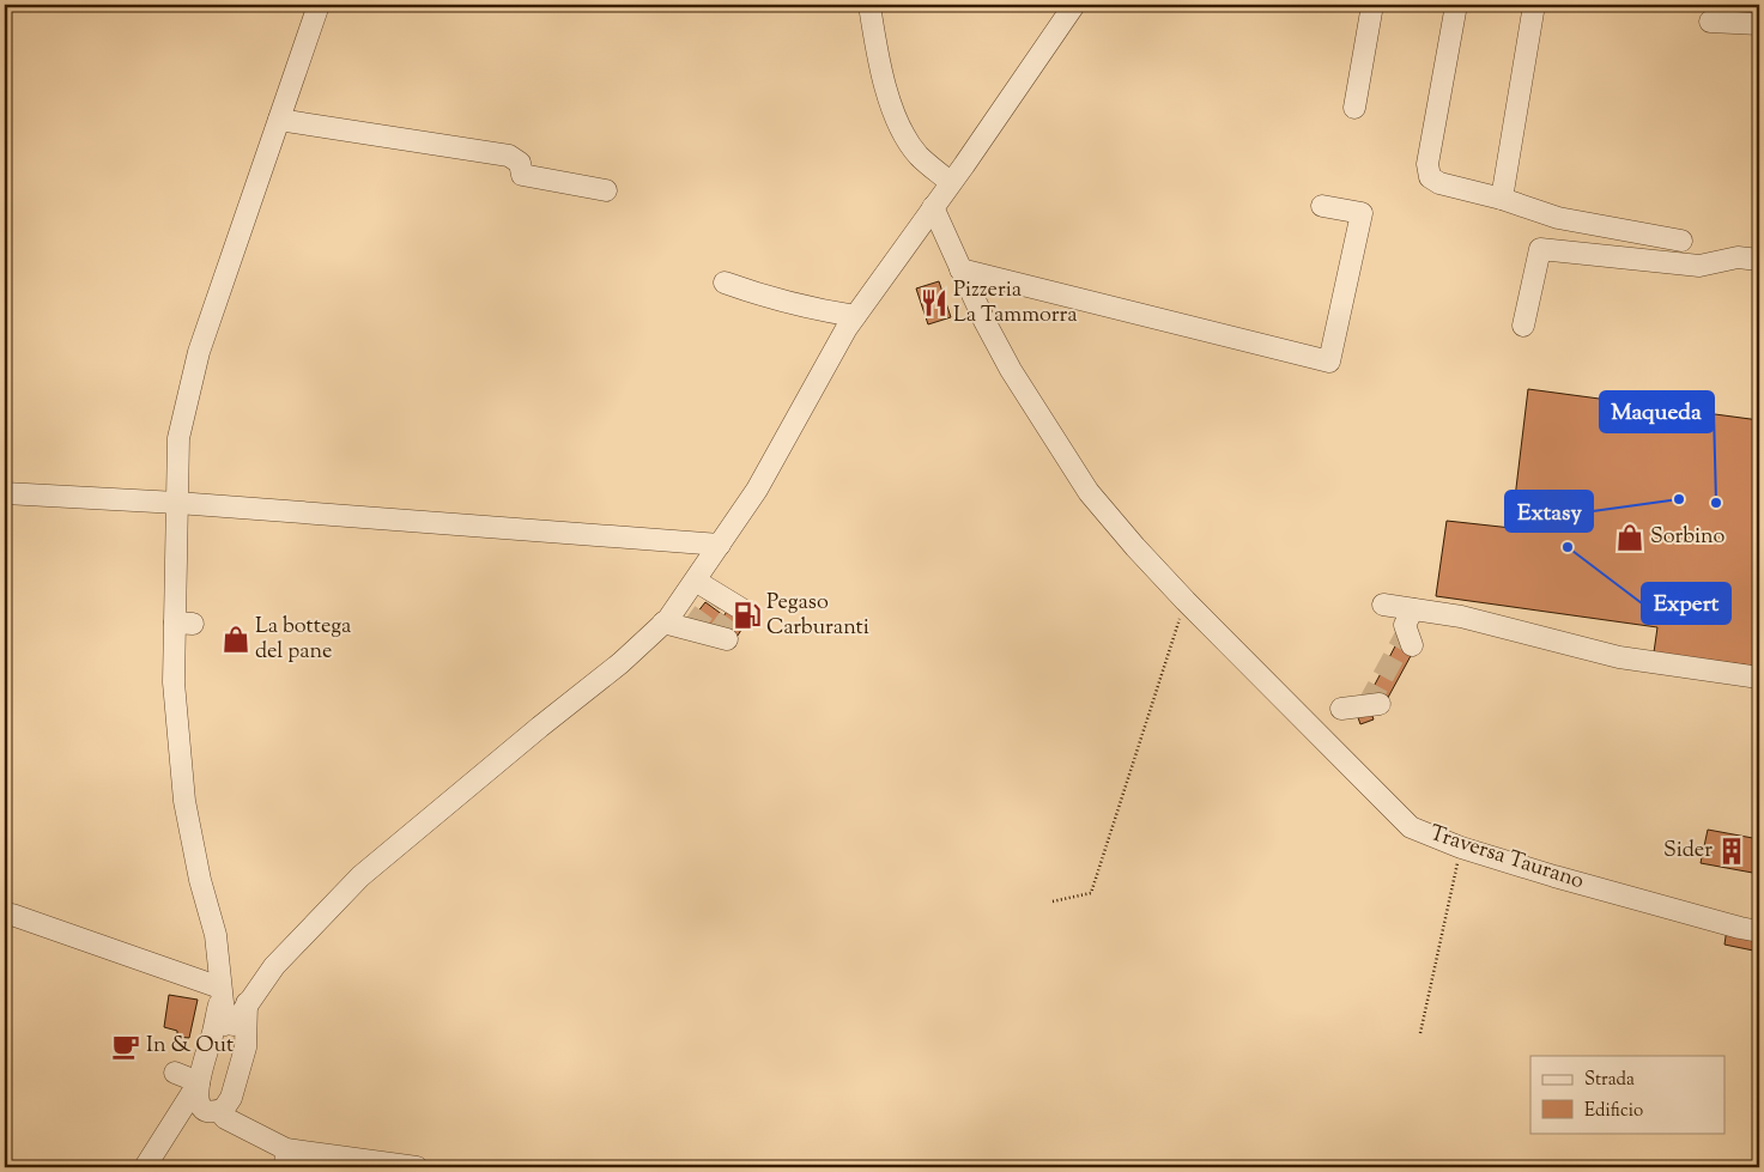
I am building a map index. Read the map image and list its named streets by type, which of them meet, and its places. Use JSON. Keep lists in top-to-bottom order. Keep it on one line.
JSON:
{"streets":{"street":["Traversa Taurano"]},"places":{"restaurant":["Pizzeria La Tammorra"],"other":["Extasy","Maqueda","Expert"],"shop":["Sorbino","La bottega del pane"],"fuel station":["Pegaso Carburanti"],"building":["Sider"],"cafe":["In & Out"]},"legend":["Strada","Edificio"]}
